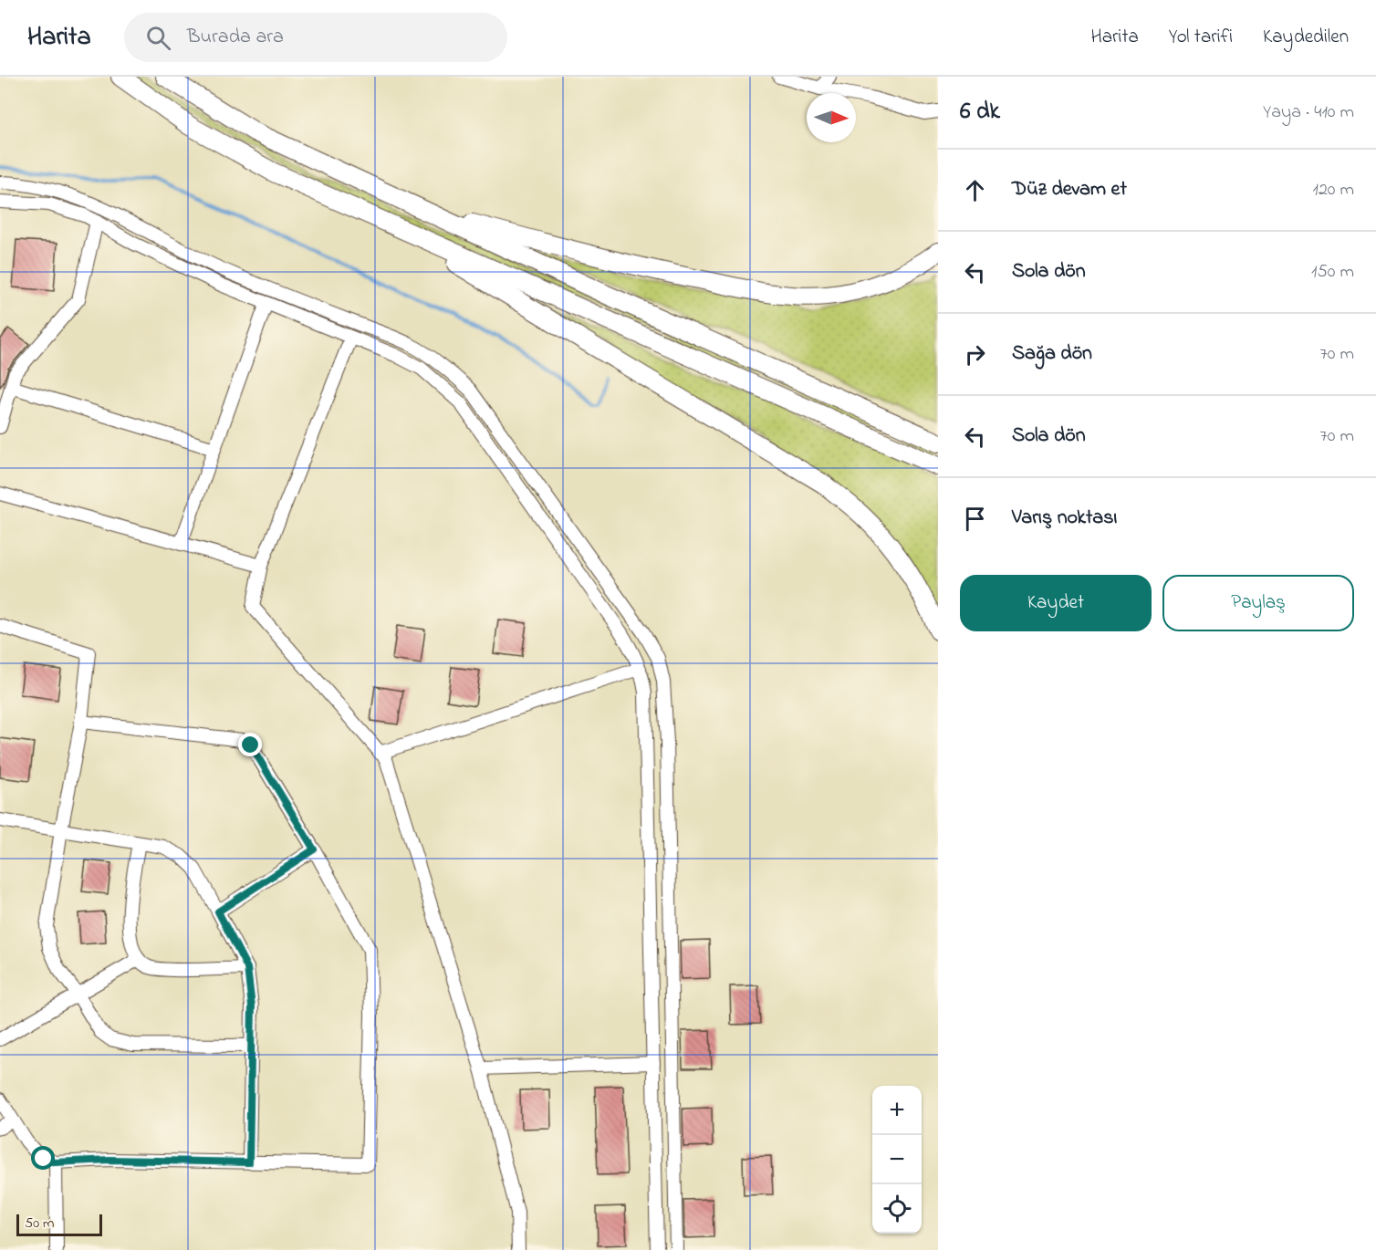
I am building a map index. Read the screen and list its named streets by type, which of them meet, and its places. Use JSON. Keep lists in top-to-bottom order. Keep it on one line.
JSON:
{"scale_bar":"50 m","north":"right","page":{"header":"Harita","search":"Burada ara","nav":["Harita","Yol tarifi","Kaydedilen"],"heading":["6 dk","Yaya · 410 m"],"list":[["Düz devam et","120 m"],["Sola dön","150 m"],["Sağa dön","70 m"],["Sola dön","70 m"],"Varış noktası"],"buttons":["Kaydet","Paylaş"],"map_buttons":["+","−"],"scale":"50 m"}}
